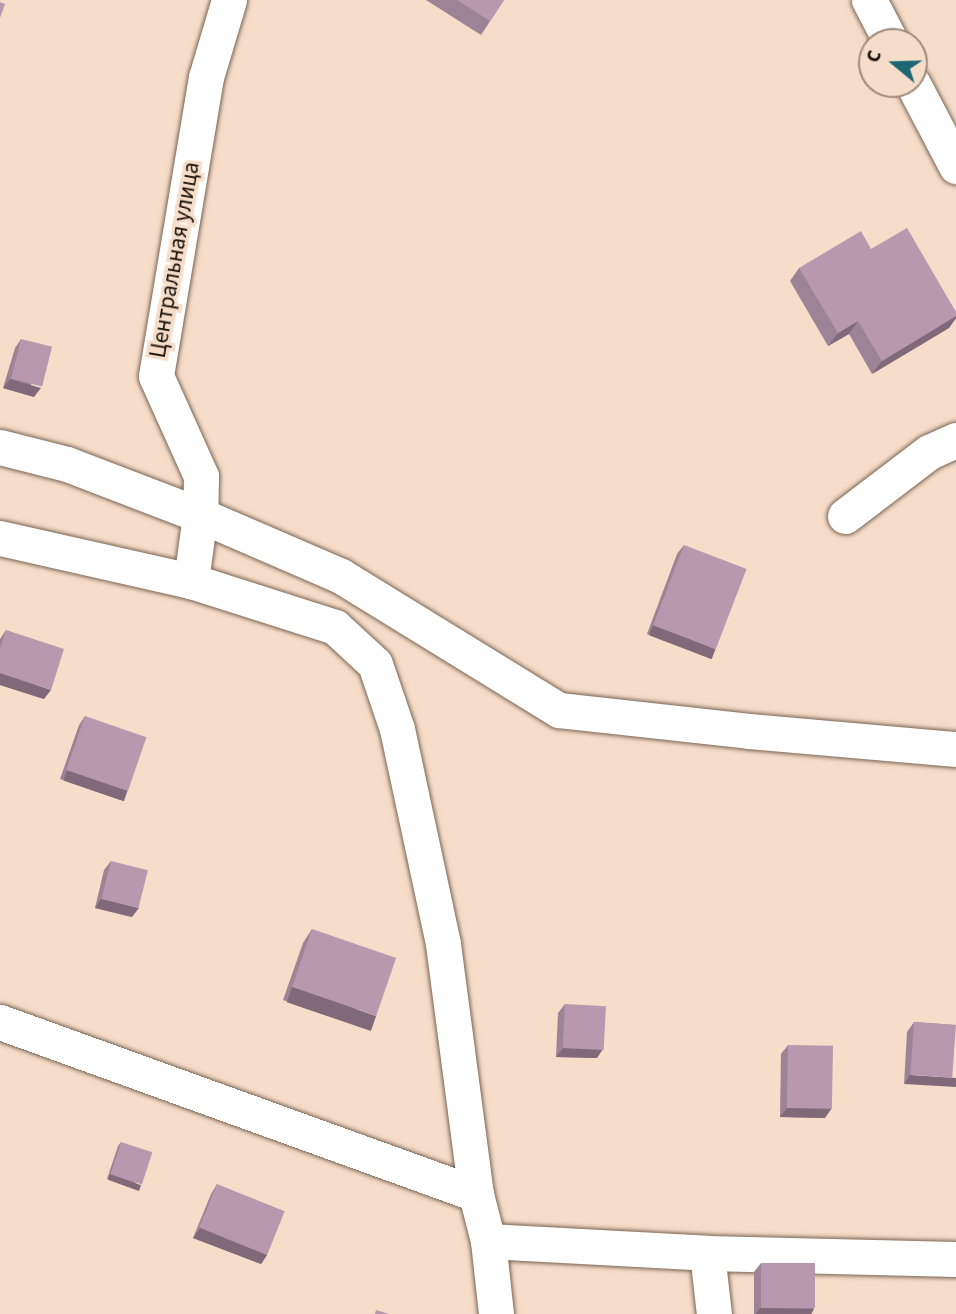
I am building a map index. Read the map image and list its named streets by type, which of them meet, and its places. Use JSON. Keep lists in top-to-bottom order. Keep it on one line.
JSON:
{"streets":{"street":["Центральная улица"]},"north":"left"}
